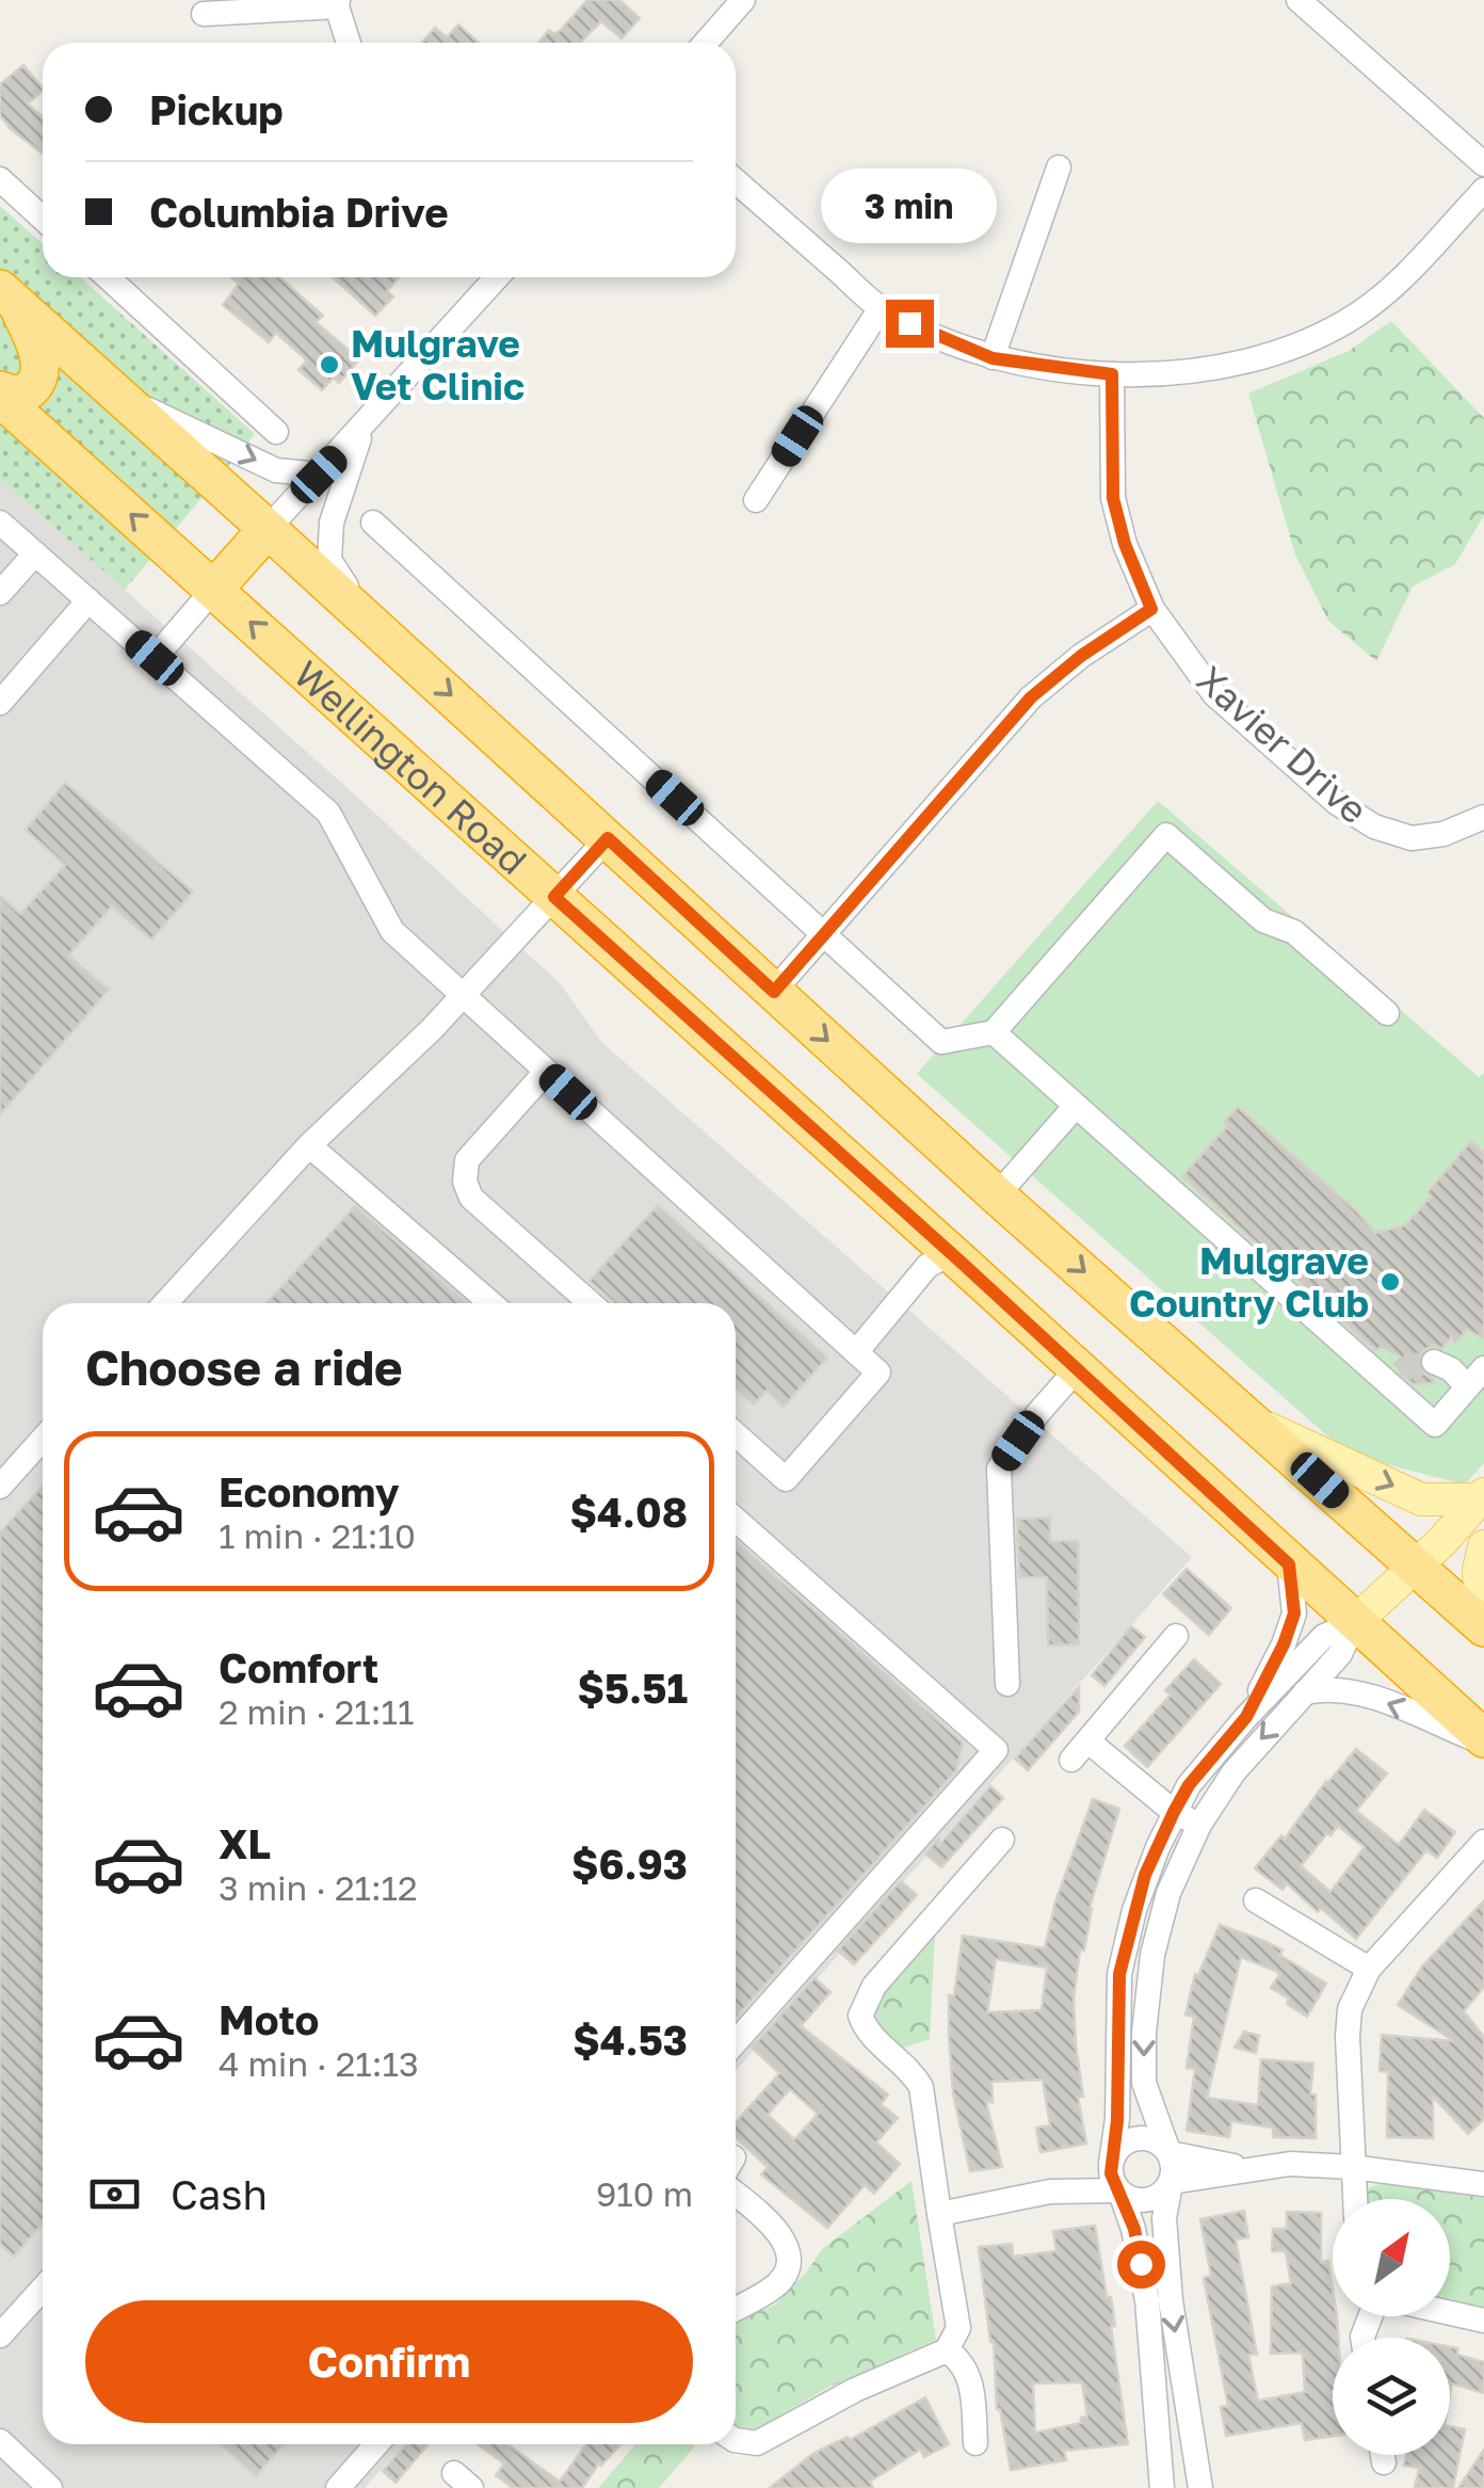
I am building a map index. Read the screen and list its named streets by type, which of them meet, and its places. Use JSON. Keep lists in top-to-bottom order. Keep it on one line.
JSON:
{"streets":{"highway":["Wellington Road"],"street":["Xavier Drive"]},"places":["Mulgrave Vet Clinic","Mulgrave Country Club"],"north":"top right","page":{"banner":["Pickup","Columbia Drive"],"bubble":"3 min","heading":"Choose a ride","list":[{"name":"Economy","note":"1 min · 21:10","value":"$4.08"},{"name":"Comfort","note":"2 min · 21:11","value":"$5.51"},{"name":"XL","note":"3 min · 21:12","value":"$6.93"},{"name":"Moto","note":"4 min · 21:13","value":"$4.53"}],"pay":["Cash","910 m"],"buttons":"Confirm"}}
